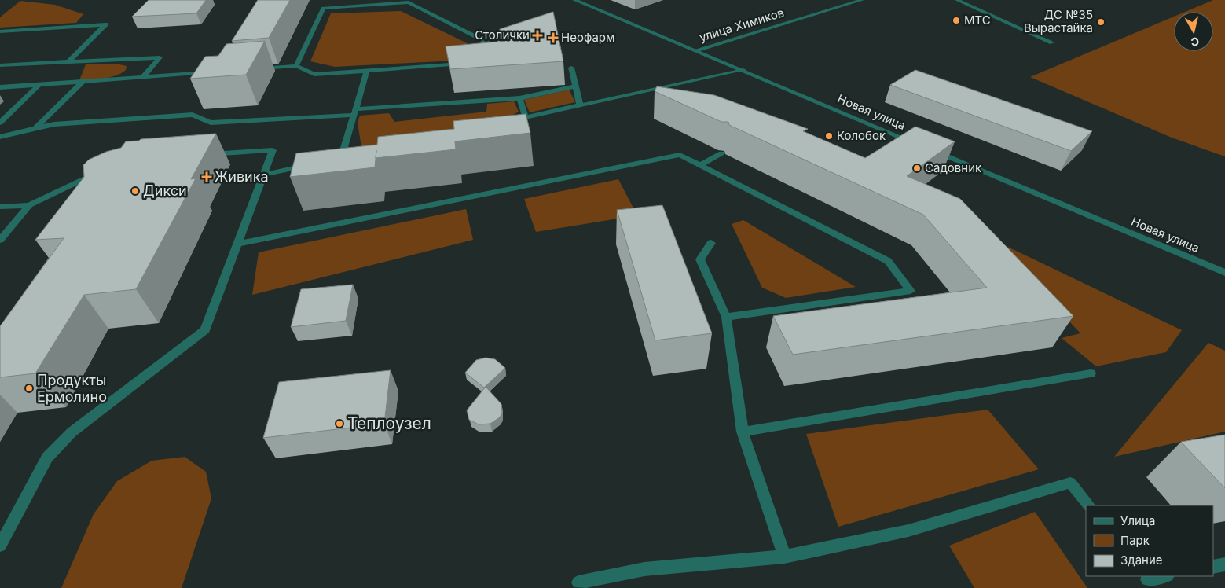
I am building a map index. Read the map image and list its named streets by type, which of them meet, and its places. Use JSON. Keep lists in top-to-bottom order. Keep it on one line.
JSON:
{"streets":{"street":["улица Химиков","Новая улица"]},"crossings":[["улица Химиков","Новая улица"]],"places":{"other":["МТС","ДС №35 Вырастайка","Колобок","Садовник","Дикси","Продукты Ермолино","Теплоузел"],"health":["Столички","Неофарм","Живика"]},"legend":["Улица","Парк","Здание"],"north":"bottom"}
